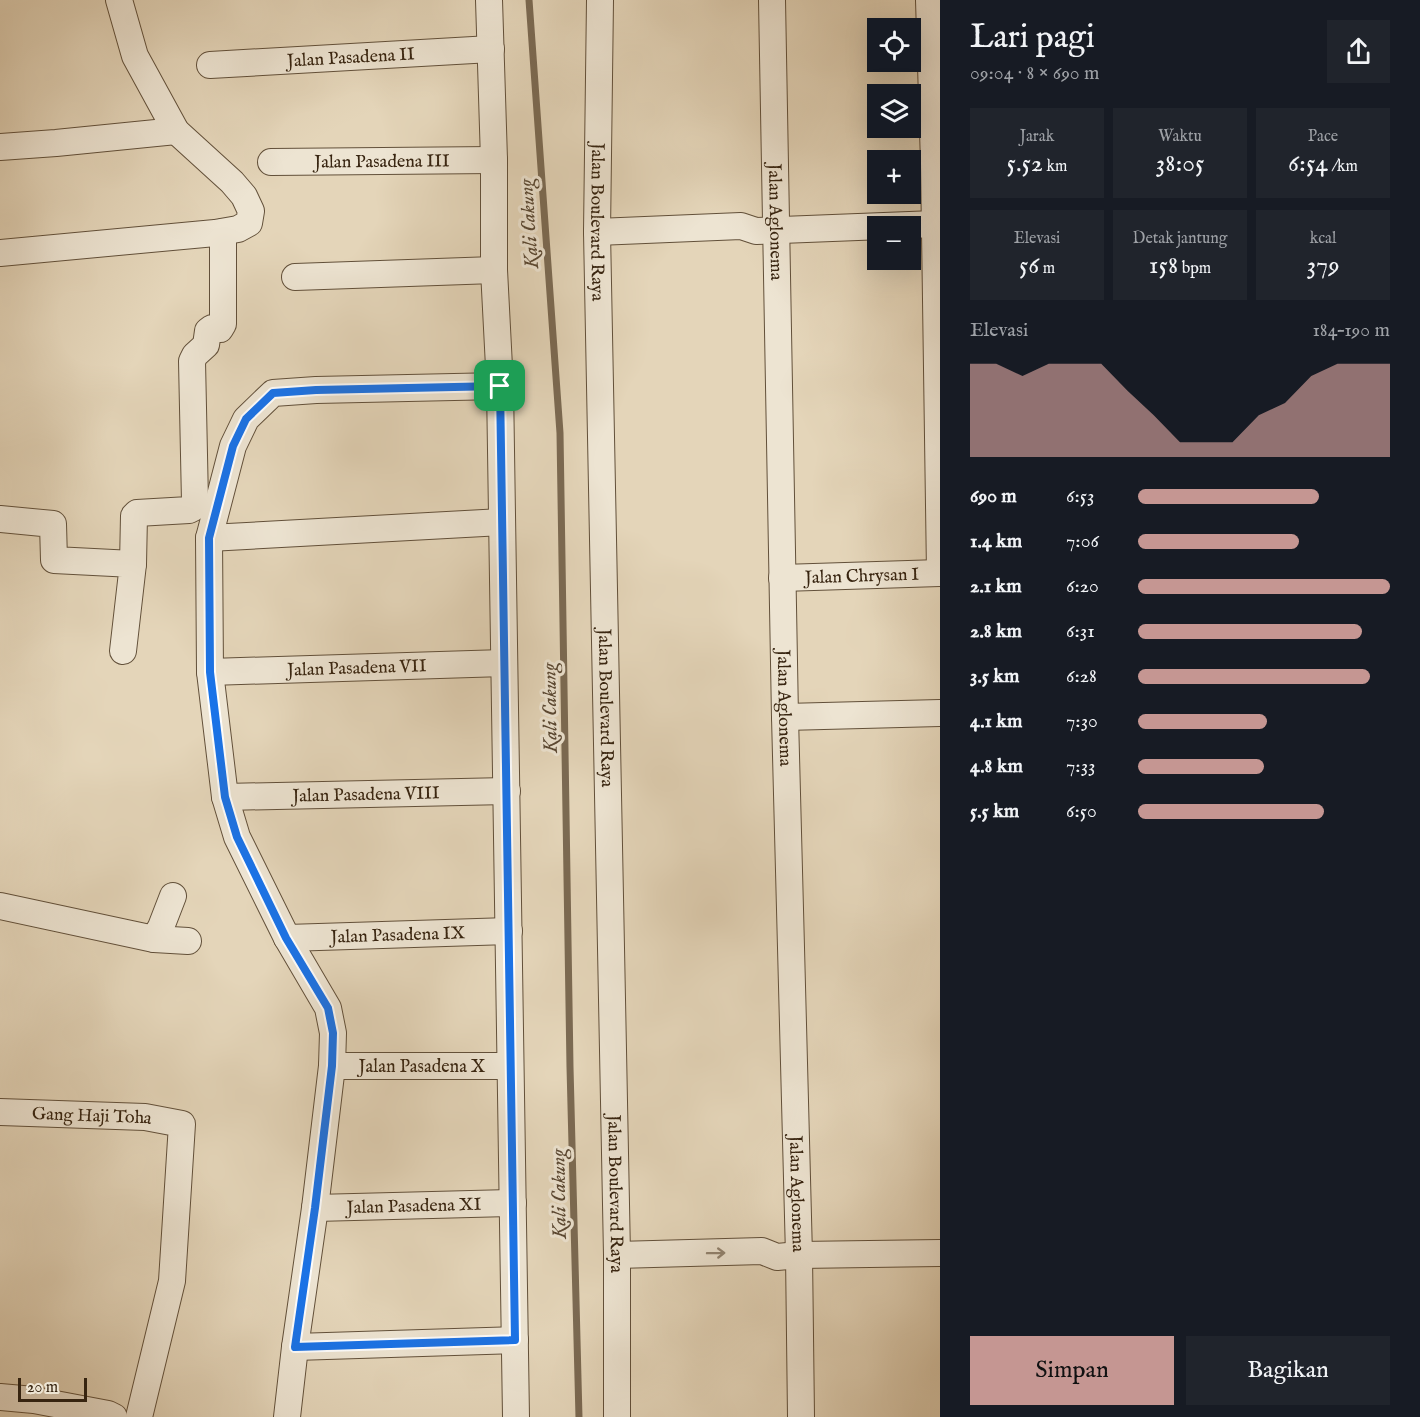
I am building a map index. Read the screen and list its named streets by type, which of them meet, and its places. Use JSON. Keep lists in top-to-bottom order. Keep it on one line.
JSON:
{"streets":{"street":["Jalan Pasadena II","Jalan Pasadena III","Jalan Boulevard Raya","Jalan Aglonema","Jalan Chrysan I","Jalan Pasadena VII","Jalan Pasadena VIII","Jalan Pasadena IX","Jalan Pasadena X","Gang Haji Toha","Jalan Pasadena XI"]},"crossings":[["Jalan Aglonema","Jalan Chrysan I"]],"water":["Kali Cakung"],"scale_bar":"20 m","page":{"heading":["Lari pagi","09:04 · 8 × 690 m"],"map_buttons":["+","−"],"stats":[["Jarak","5.52 km"],["Waktu","38:05"],["Pace","6:54 /km"],["Elevasi","56 m"],["Detak jantung","158 bpm"],["kcal","379"]],"chart":["Elevasi","184–190 m"],"list":[{"name":"690 m","note":"6:53"},{"name":"1.4 km","note":"7:06"},{"name":"2.1 km","note":"6:20"},{"name":"2.8 km","note":"6:31"},{"name":"3.5 km","note":"6:28"},{"name":"4.1 km","note":"7:30"},{"name":"4.8 km","note":"7:33"},{"name":"5.5 km","note":"6:50"}],"buttons":["Simpan","Bagikan"],"scale":"20 m"}}
